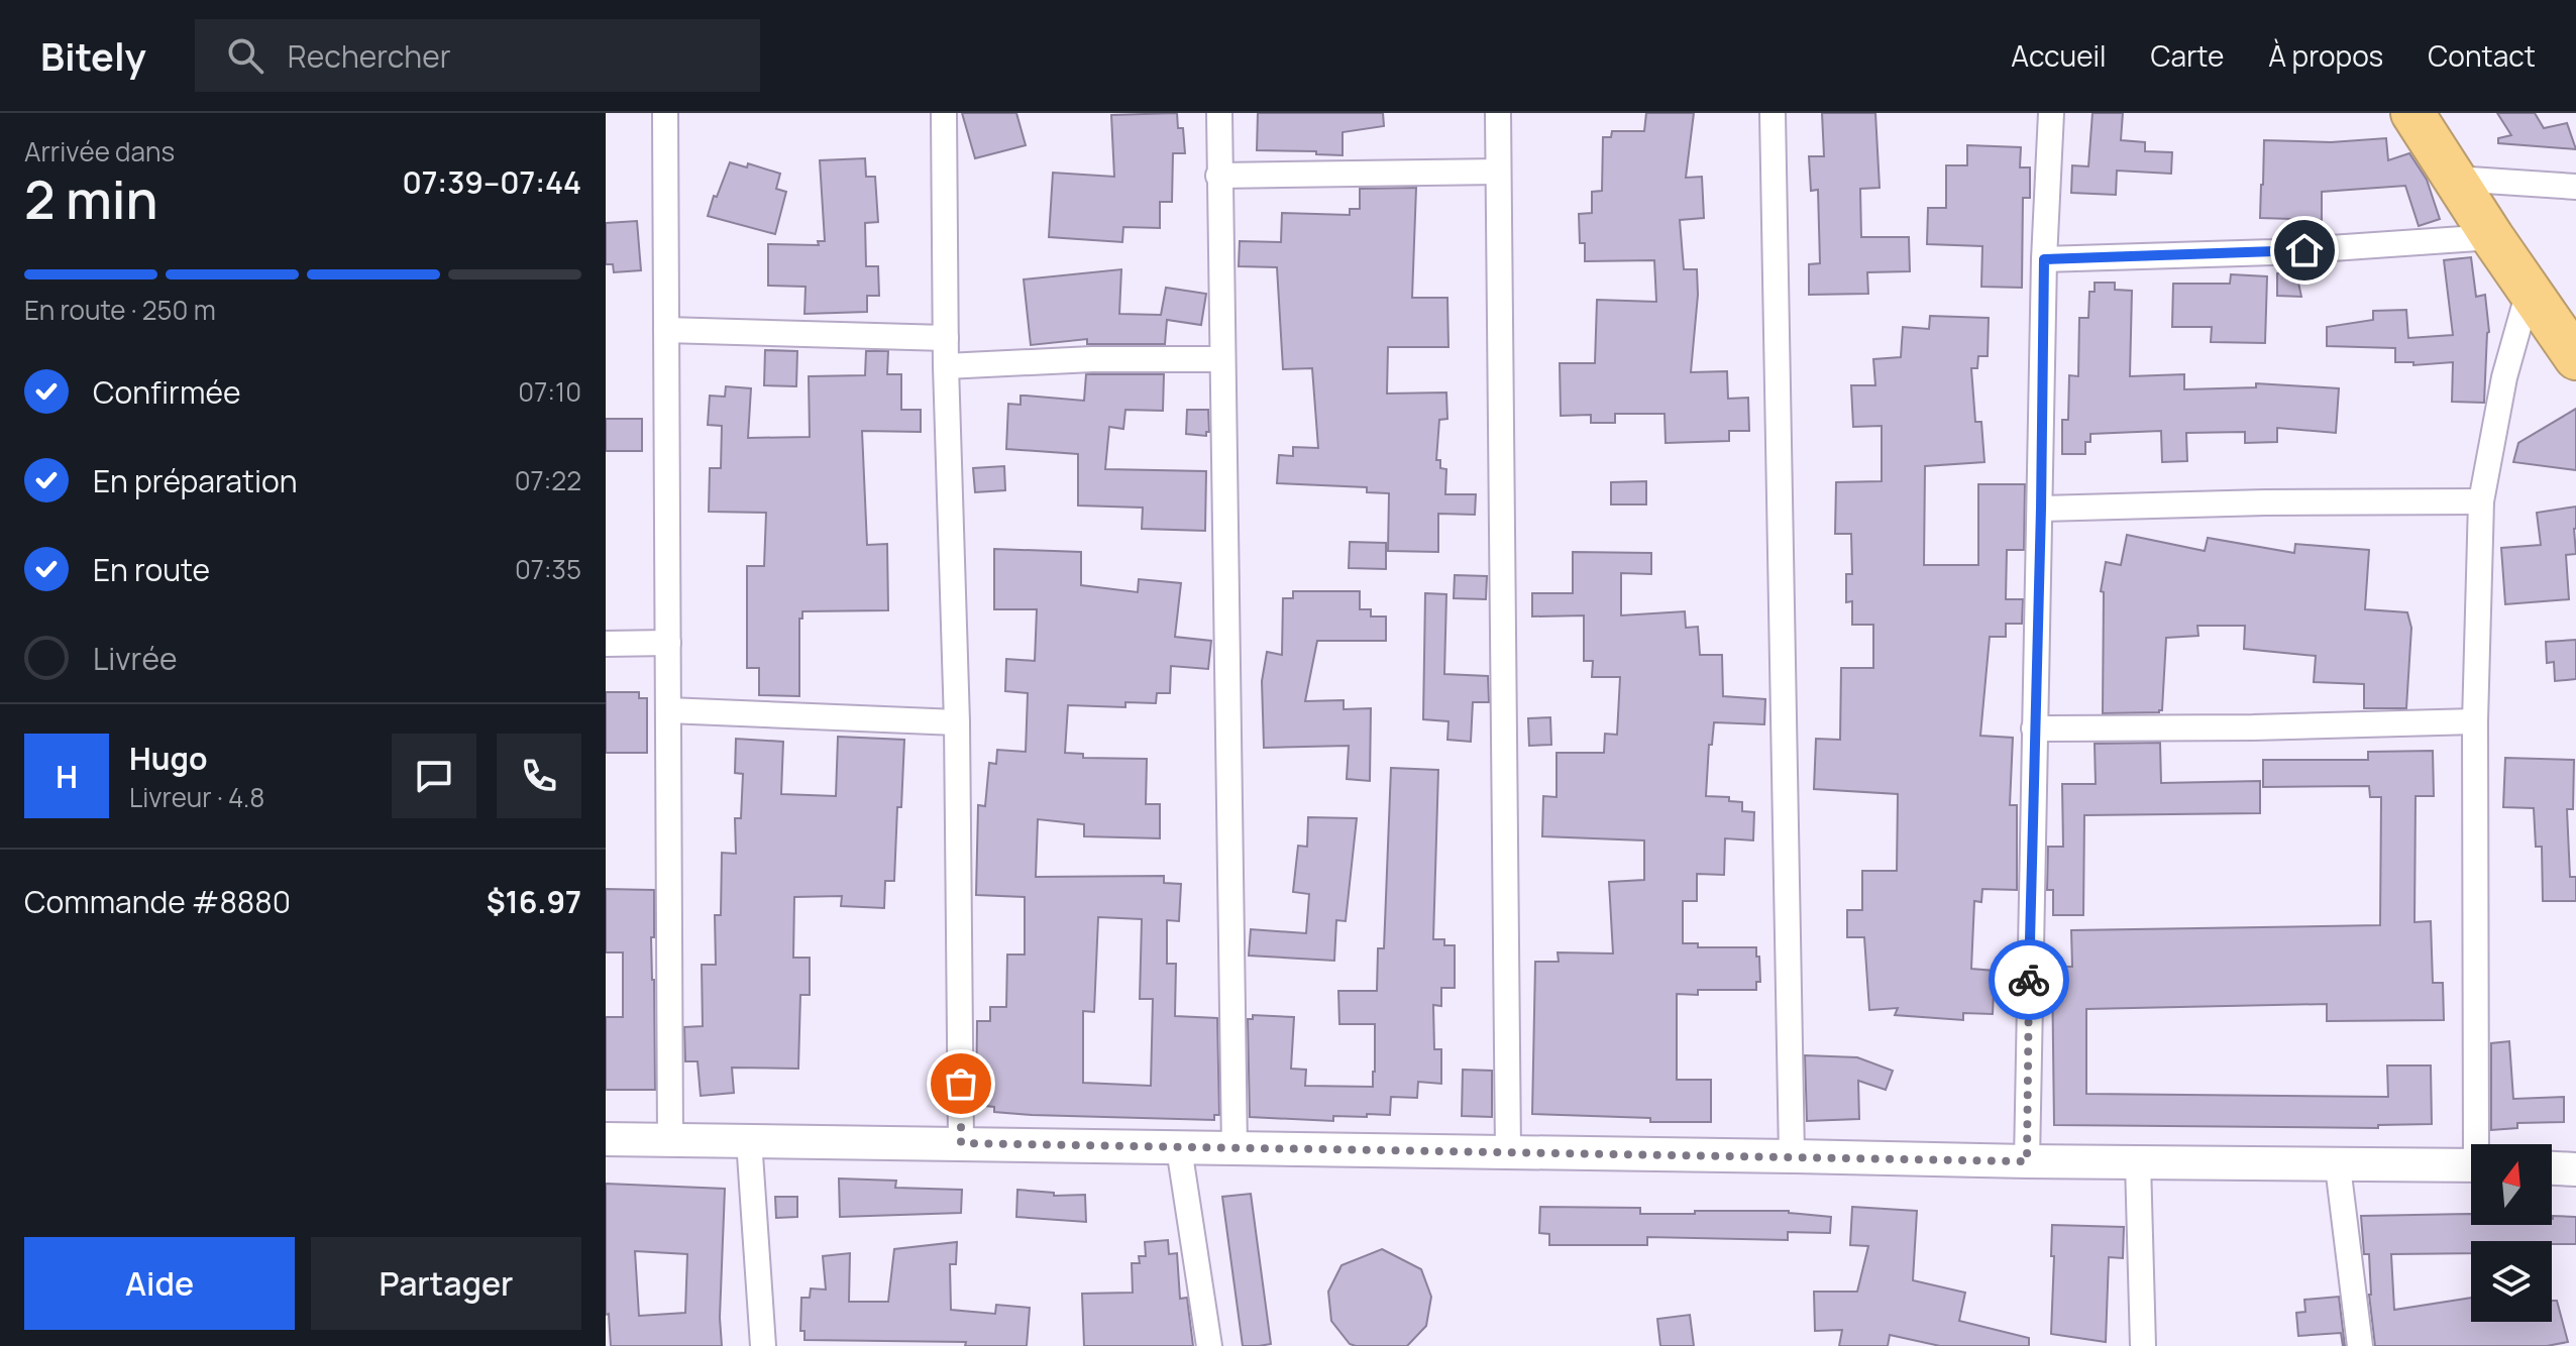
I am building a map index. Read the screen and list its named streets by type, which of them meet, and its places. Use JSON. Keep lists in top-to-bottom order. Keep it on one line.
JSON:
{"north":"top","page":{"header":"Bitely","search":"Rechercher","nav":["Accueil","Carte","À propos","Contact"],"heading":["2 min","Arrivée dans","07:39–07:44"],"panel":["Hugo","Livreur · 4.8","Commande #8880","$16.97"],"bar":"En route · 250 m","list":[["Confirmée","07:10"],["En préparation","07:22"],["En route","07:35"],"Livrée"],"round":"H","buttons":["Aide","Partager"]}}
